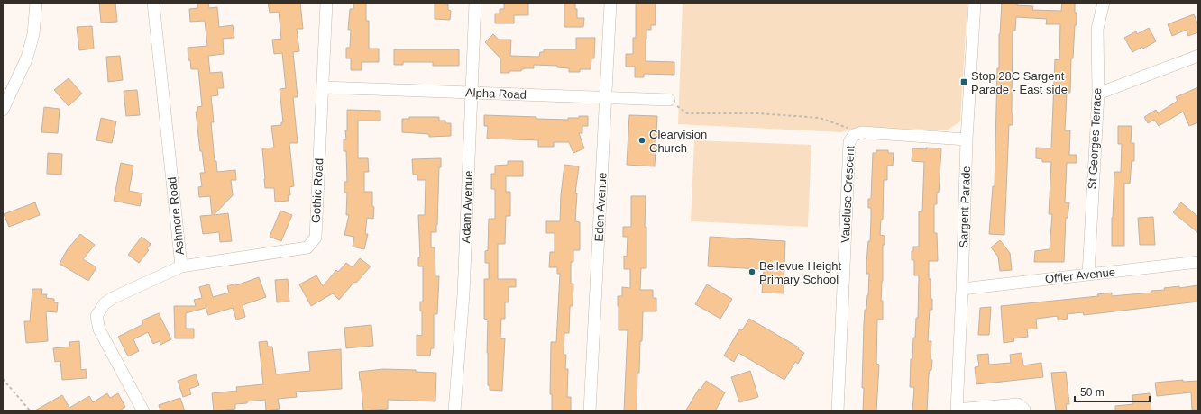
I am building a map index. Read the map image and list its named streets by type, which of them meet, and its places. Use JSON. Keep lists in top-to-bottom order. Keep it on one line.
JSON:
{"streets":{"street":["Alpha Road","St Georges Terrace","Gothic Road","Vaucluse Crescent","Adam Avenue","Eden Avenue","Sargent Parade","Ashmore Road","Offler Avenue"]},"crossings":[["Alpha Road","Gothic Road"],["Alpha Road","Adam Avenue"],["Alpha Road","Eden Avenue"],["St Georges Terrace","Offler Avenue"],["Gothic Road","Ashmore Road"],["Vaucluse Crescent","Sargent Parade"],["Sargent Parade","Offler Avenue"]],"places":{"transit":["Stop 28C Sargent Parade - East side"],"other":["Clearvision Church","Bellevue Height Primary School"]},"scale_bar":"50 m"}
